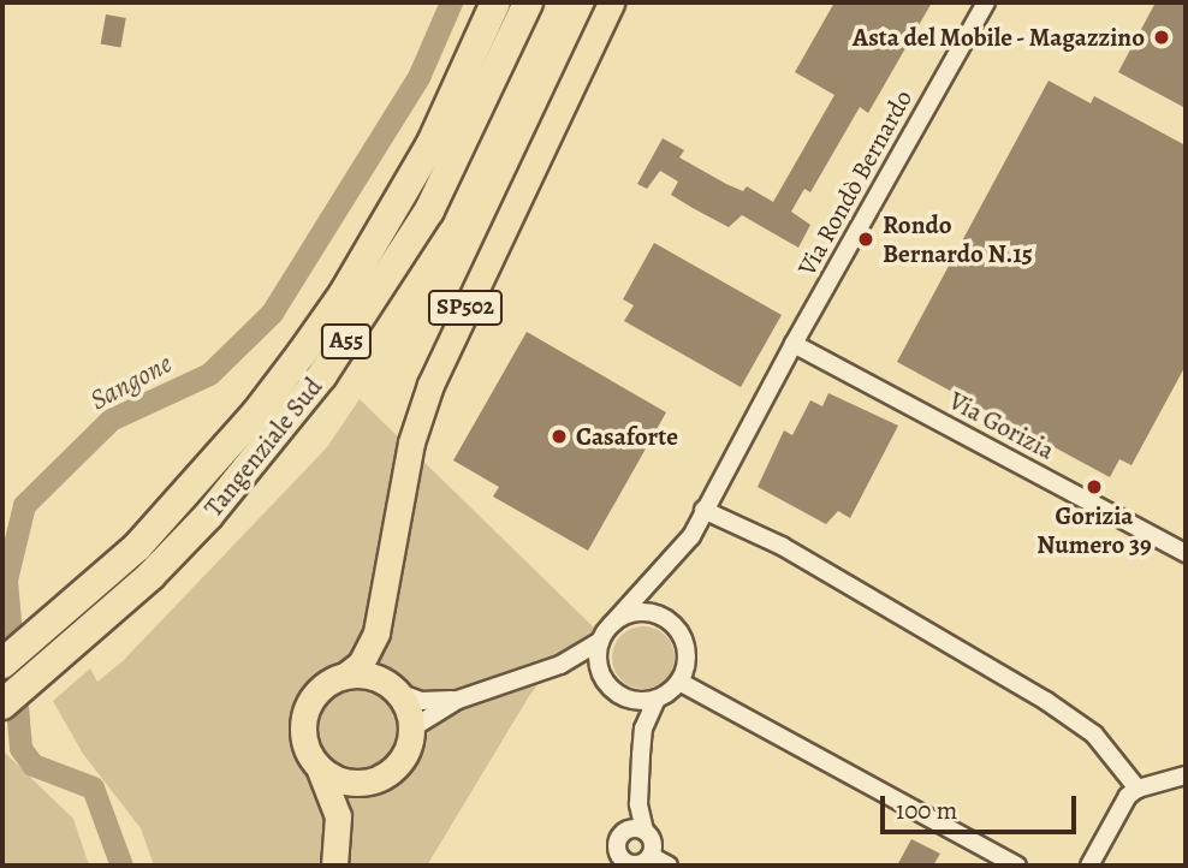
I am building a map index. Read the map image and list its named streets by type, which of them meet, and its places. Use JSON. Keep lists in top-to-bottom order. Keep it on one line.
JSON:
{"streets":{"highway":["A55","Tangenziale Sud"],"main road":["SP502"],"street":["Via Rondò Bernardo","Via Gorizia"]},"crossings":[["Via Rondò Bernardo","Via Gorizia"]],"water":["Sangone"],"places":["Asta del Mobile - Magazzino","Rondo Bernardo N.15","Casaforte","Gorizia Numero 39"],"scale_bar":"100 m"}
